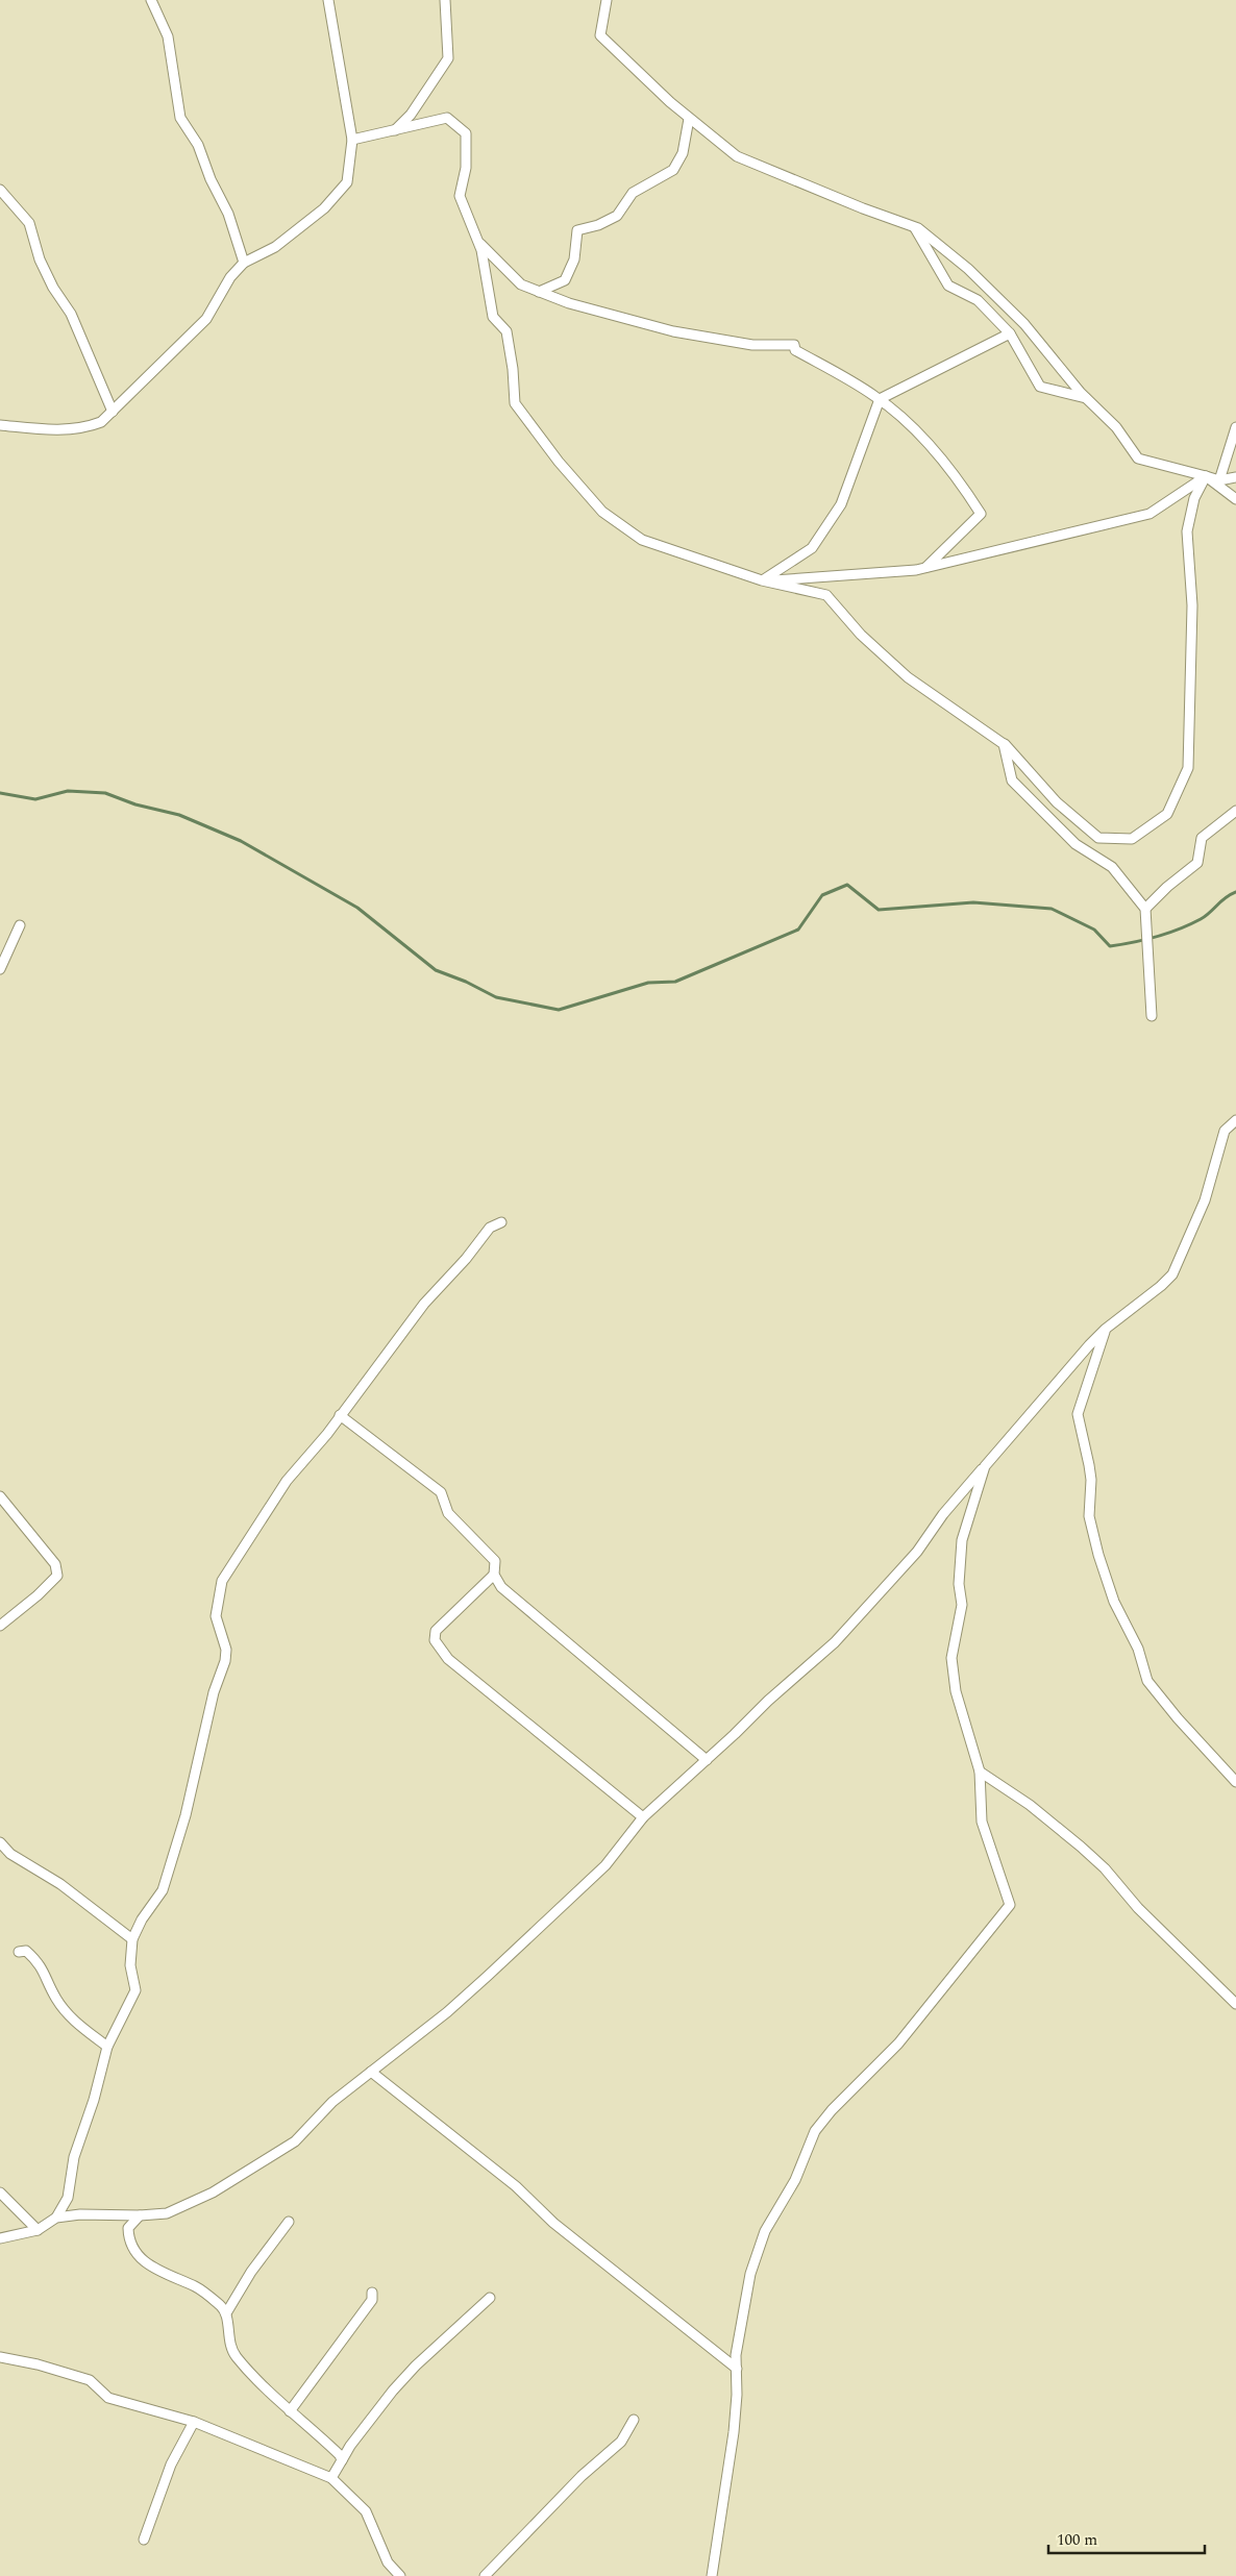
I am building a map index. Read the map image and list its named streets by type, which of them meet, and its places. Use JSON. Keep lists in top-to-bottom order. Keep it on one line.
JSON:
{"scale_bar":"100 m"}
